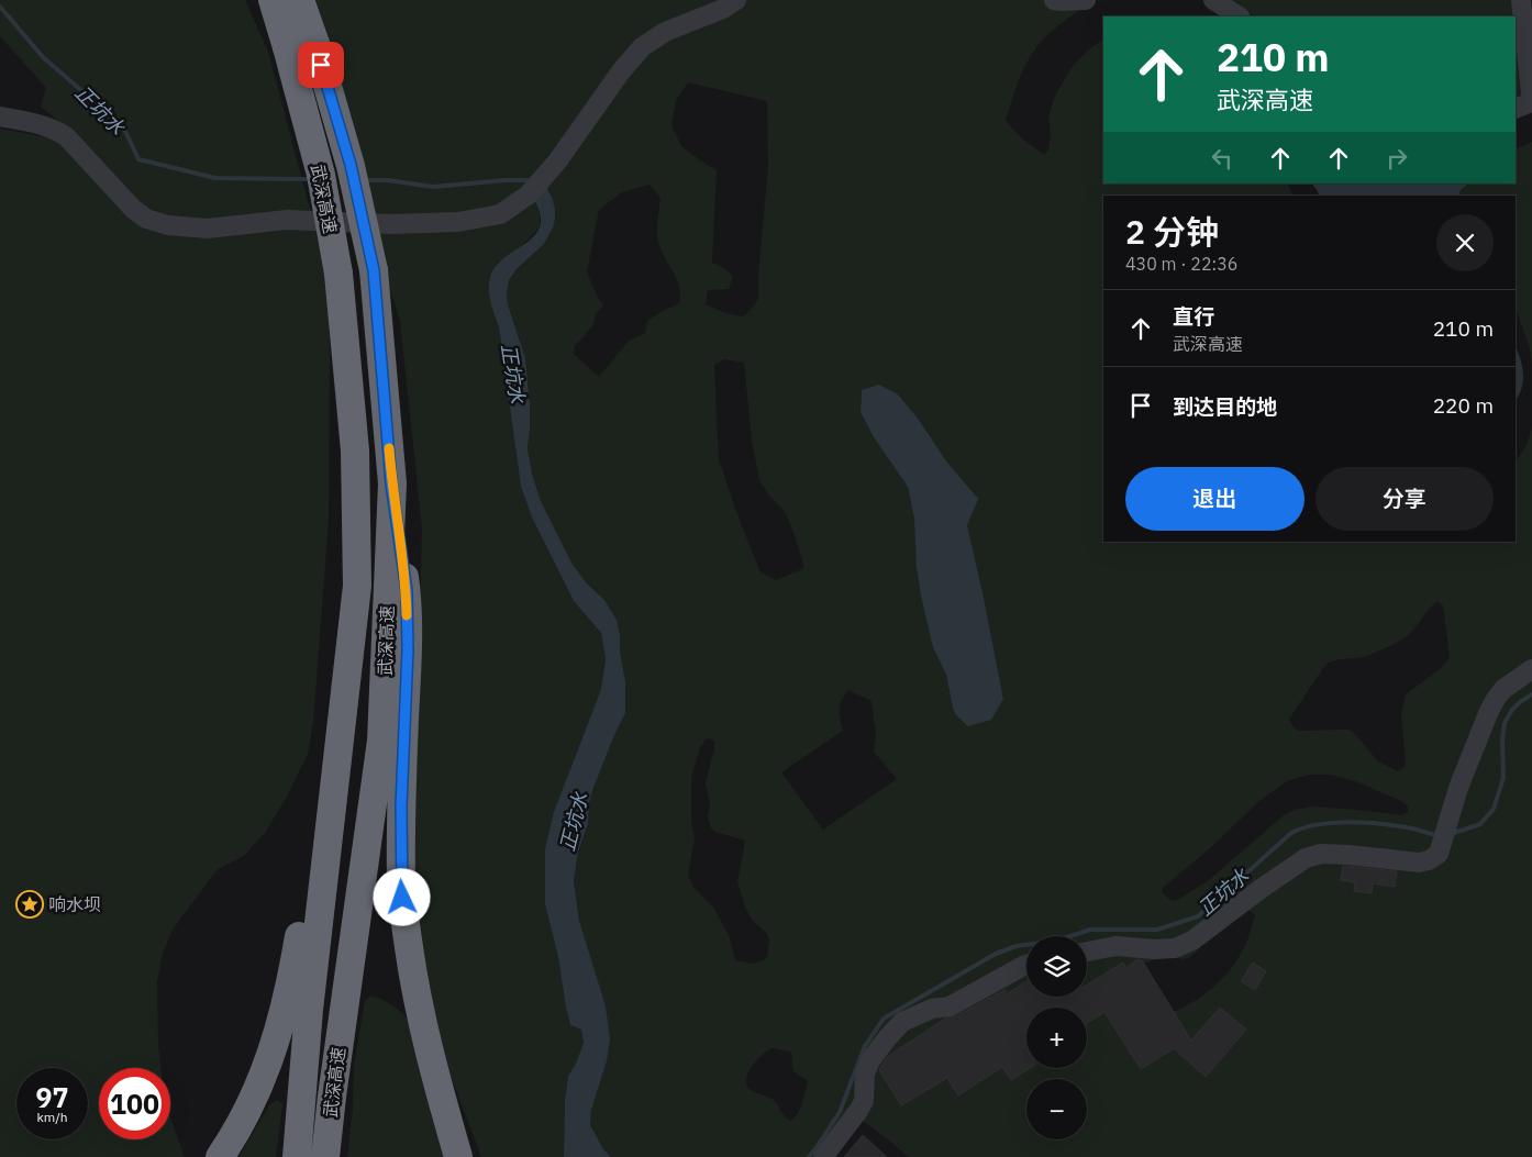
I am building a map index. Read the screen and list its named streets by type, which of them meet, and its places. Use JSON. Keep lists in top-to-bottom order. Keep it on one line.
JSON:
{"streets":{"highway":["武深高速"]},"water":["正坑水"],"places":{"place":["响水坝"]},"page":{"turn":["210 m","武深高速"],"heading":["2 分钟","430 m · 22:36"],"list":[{"name":"直行","note":"武深高速","value":"210 m"},{"name":"到达目的地","value":"220 m"}],"buttons":["退出","分享"],"map_buttons":["+","−"],"speed":"97 km/h","limit":"100"}}
